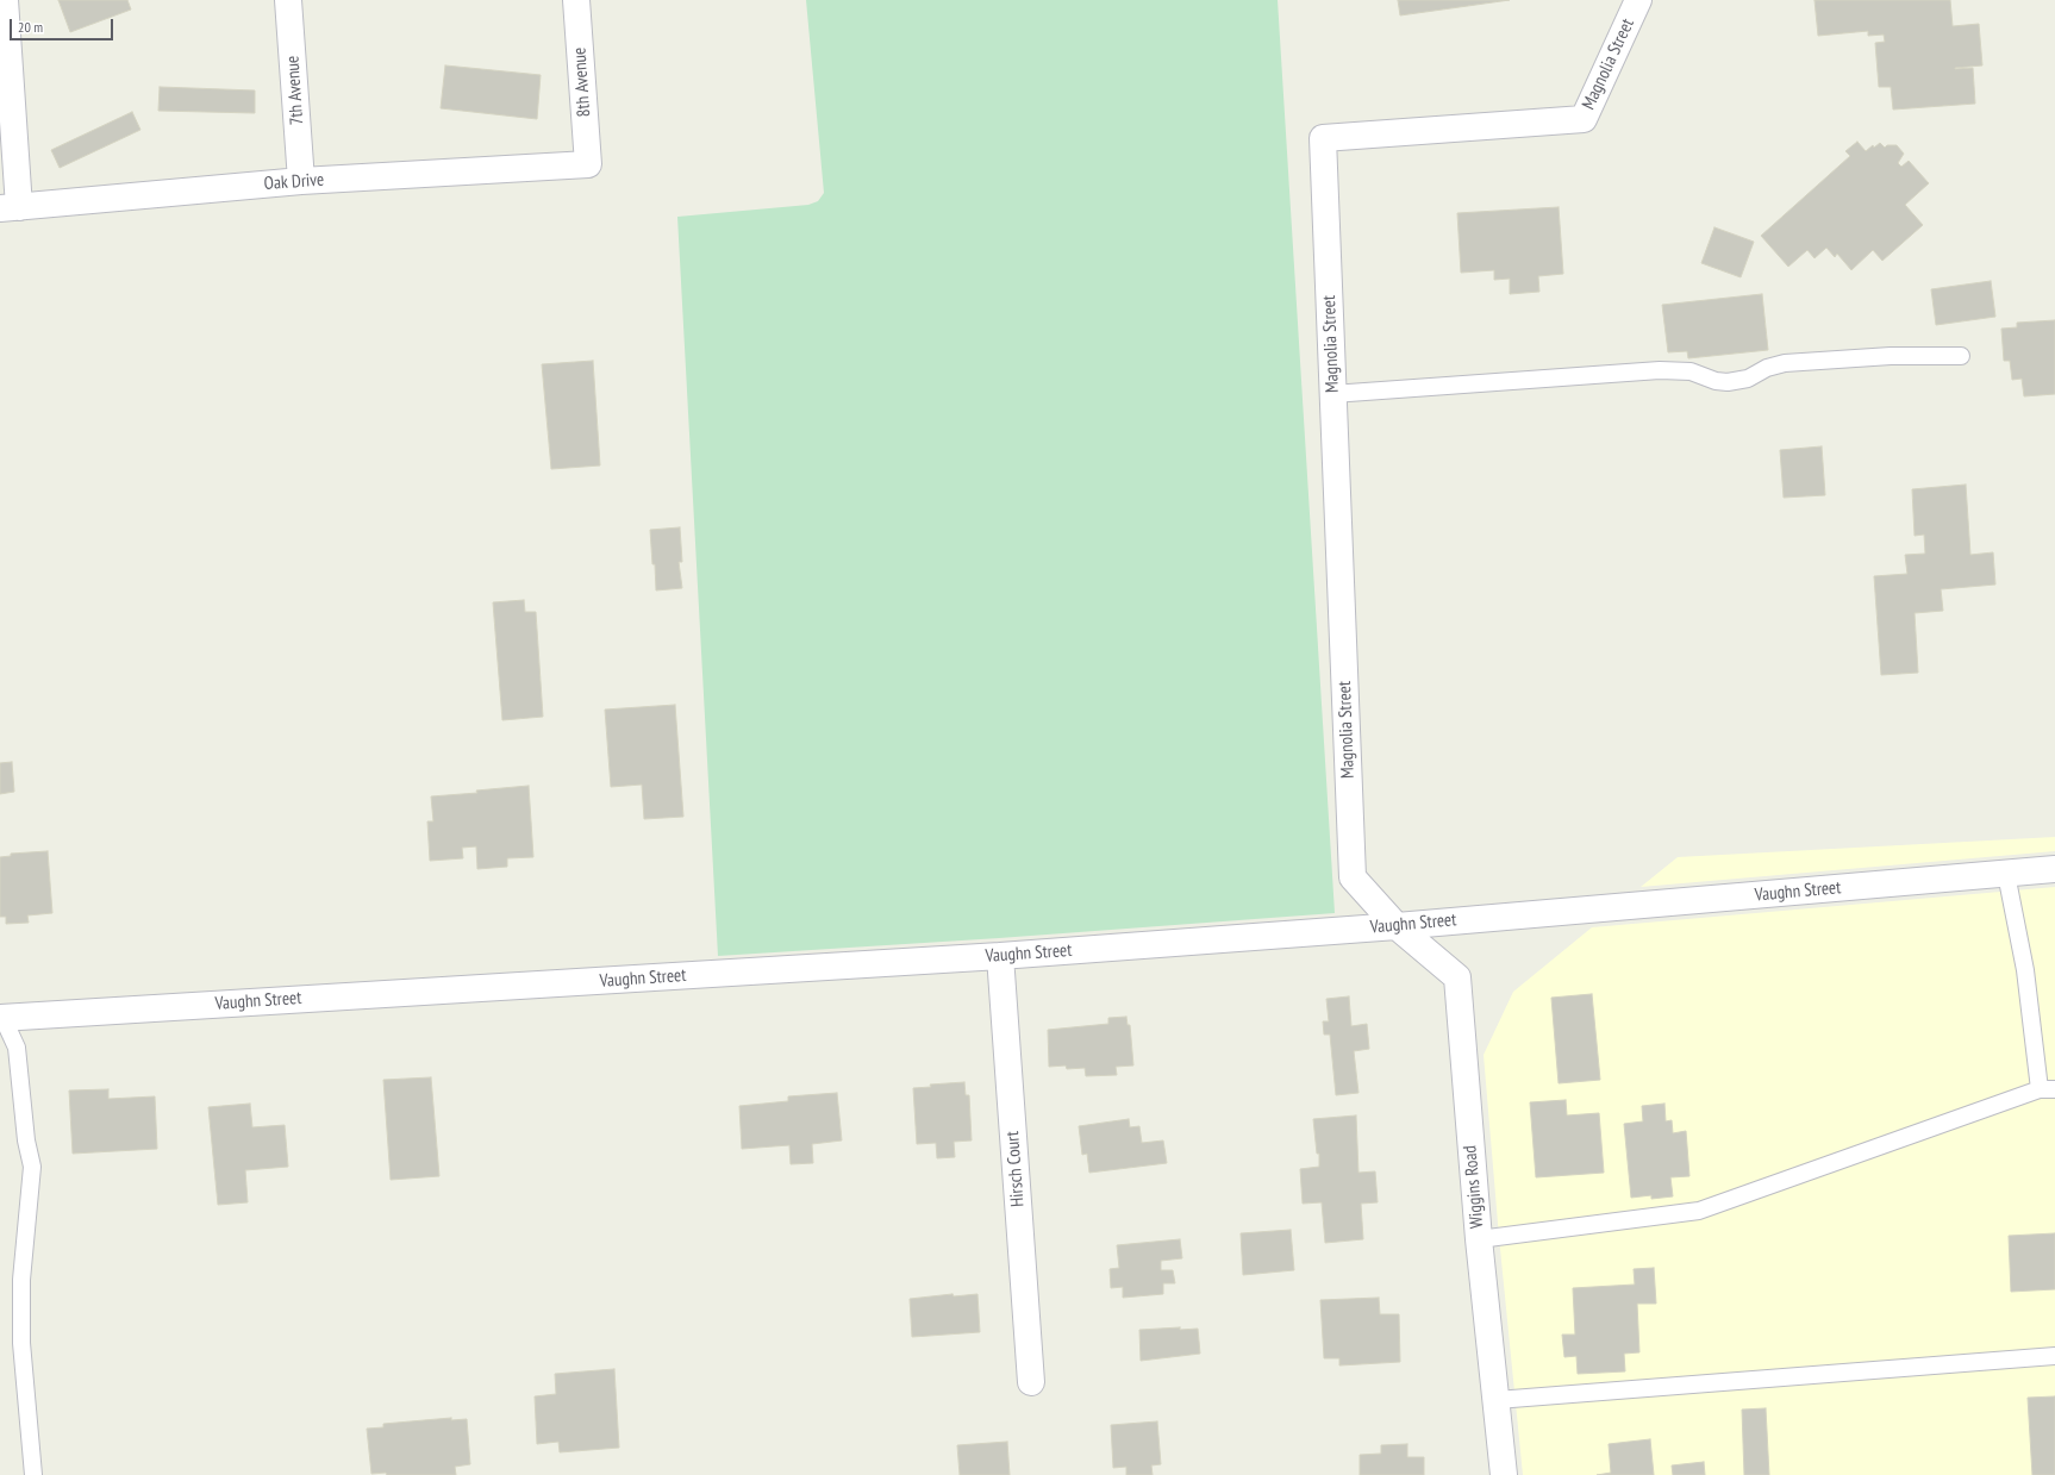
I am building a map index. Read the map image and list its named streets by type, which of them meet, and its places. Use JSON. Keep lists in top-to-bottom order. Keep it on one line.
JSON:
{"streets":{"street":["Magnolia Street","8th Avenue","7th Avenue","Oak Drive","Vaughn Street","Hirsch Court","Wiggins Road"]},"crossings":[["Magnolia Street","Vaughn Street"],["Magnolia Street","Wiggins Road"],["8th Avenue","Oak Drive"],["7th Avenue","Oak Drive"],["Vaughn Street","Hirsch Court"],["Vaughn Street","Wiggins Road"]],"scale_bar":"20 m"}
